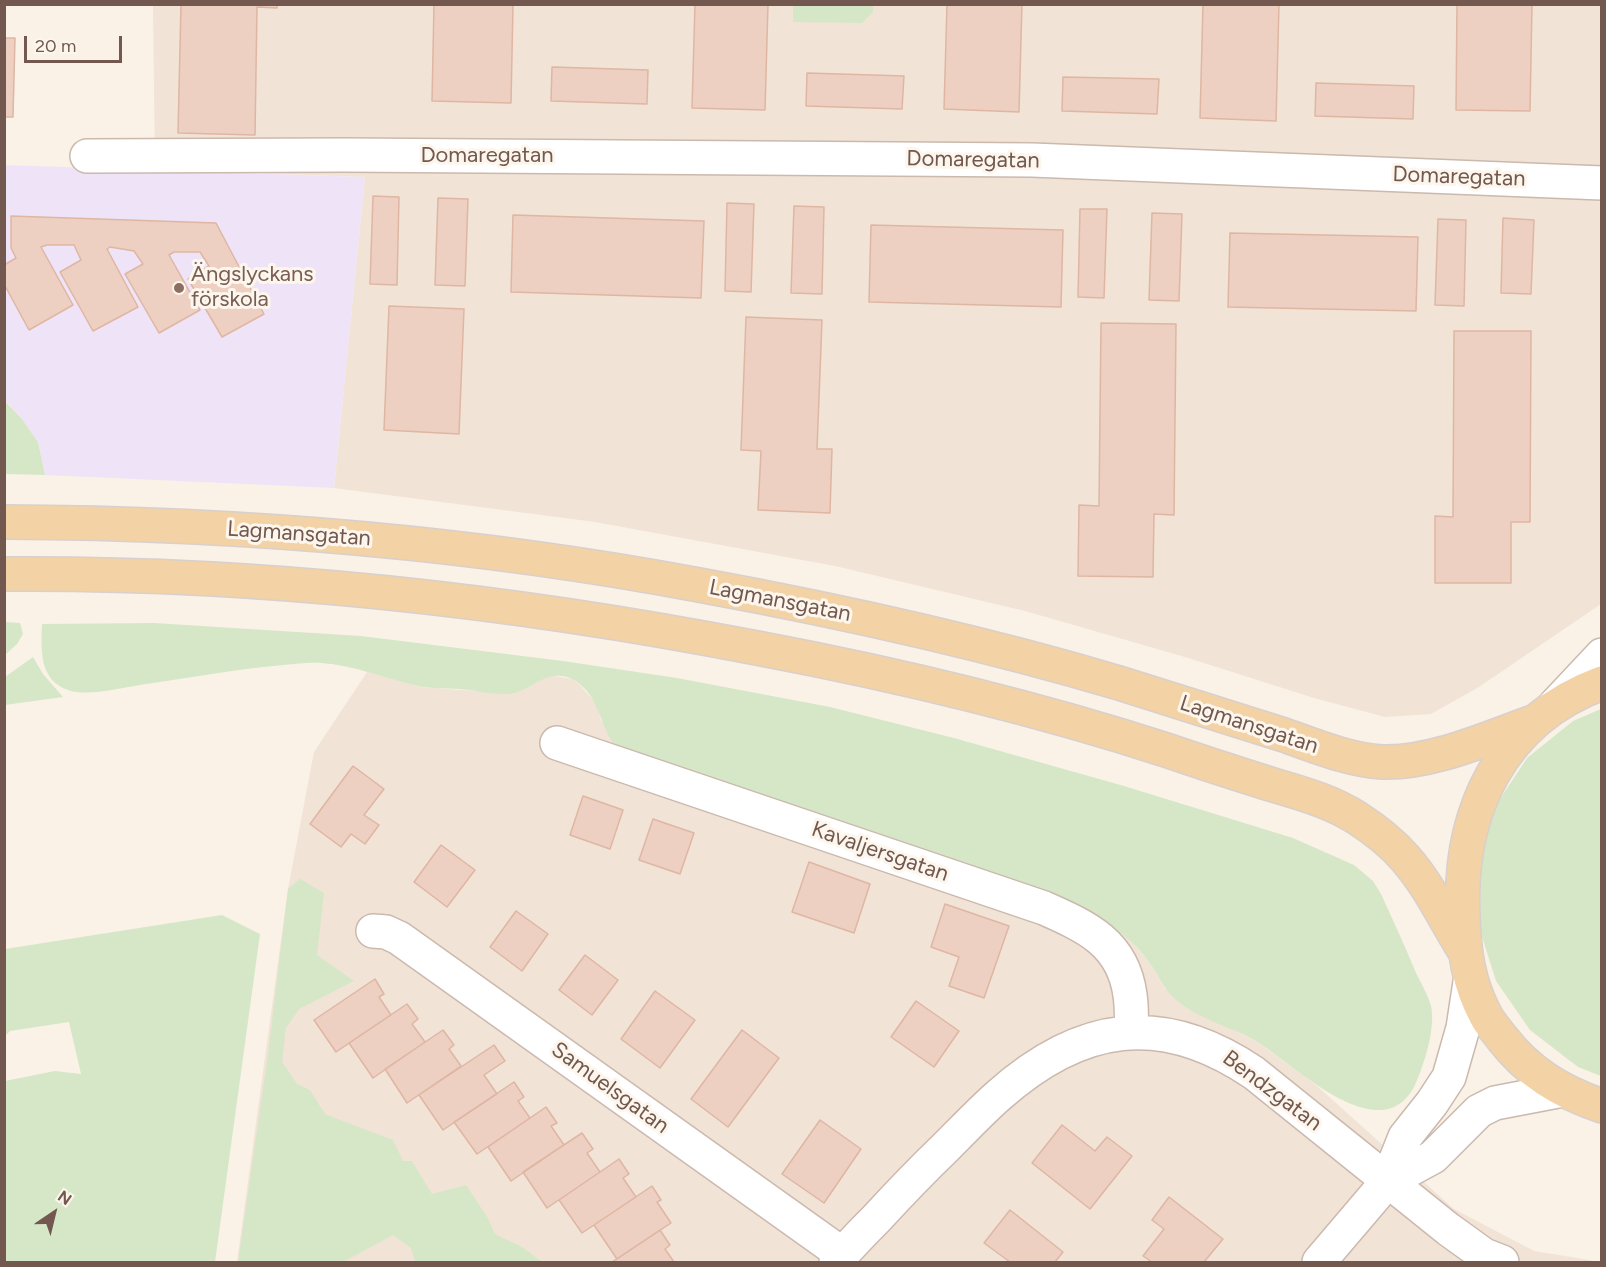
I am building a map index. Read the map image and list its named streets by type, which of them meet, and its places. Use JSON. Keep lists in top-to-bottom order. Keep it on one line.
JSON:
{"streets":{"main road":["Lagmansgatan"],"street":["Domaregatan","Kavaljersgatan","Samuelsgatan","Bendzgatan"]},"crossings":[["Kavaljersgatan","Bendzgatan"],["Samuelsgatan","Bendzgatan"]],"places":["Ängslyckans förskola"],"scale_bar":"20 m","north":"top right"}
